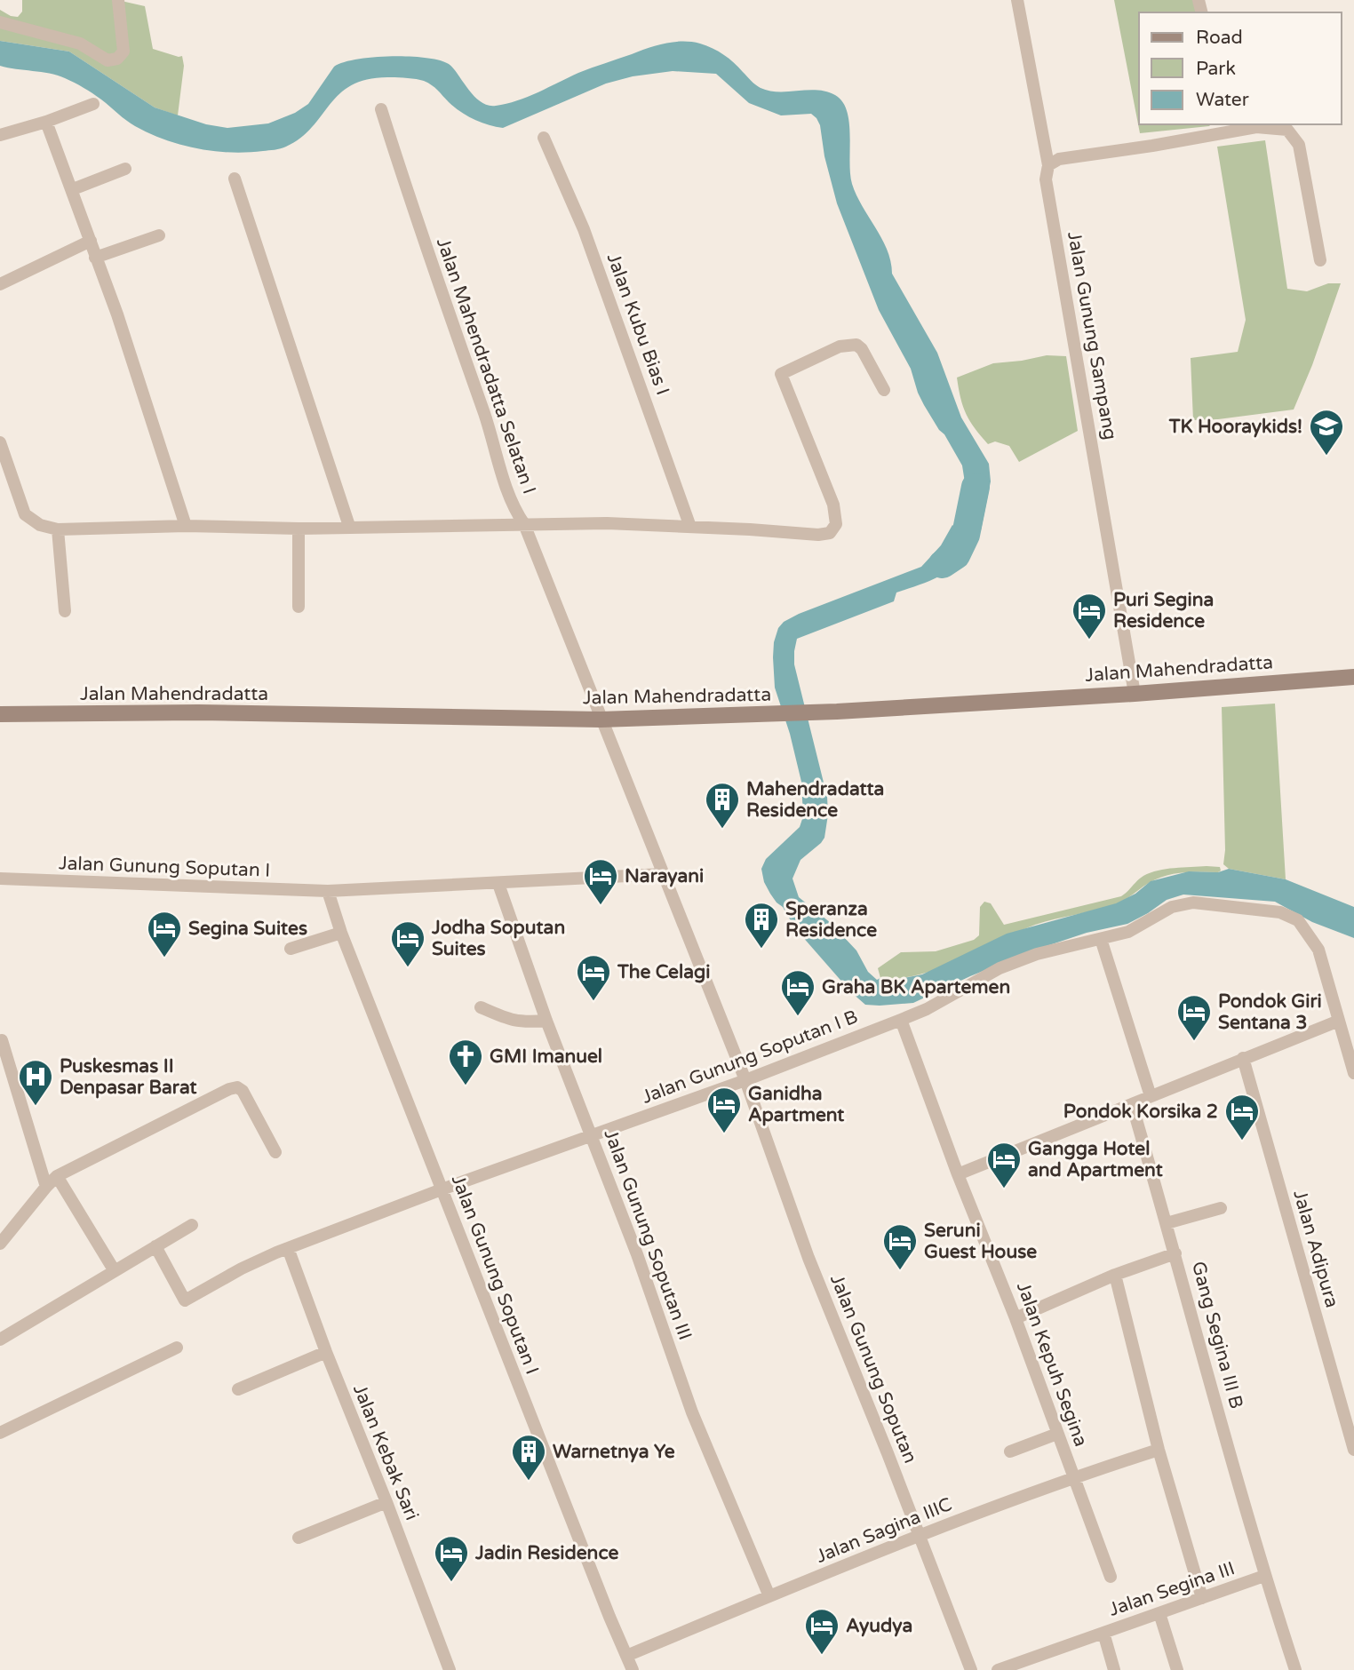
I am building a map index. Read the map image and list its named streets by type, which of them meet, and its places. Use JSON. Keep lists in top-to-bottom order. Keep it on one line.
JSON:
{"streets":{"main road":["Jalan Mahendradatta"],"street":["Jalan Kubu Bias I","Jalan Gunung Sampang","Jalan Mahendradatta Selatan I","Jalan Gunung Soputan I","Jalan Gunung Soputan I B","Jalan Gunung Soputan III","Jalan Adipura","Gang Segina III B","Jalan Kepuh Segina","Jalan Gunung Soputan","Jalan Kebak Sari","Jalan Sagina IIIC","Jalan Segina III"]},"crossings":[["Jalan Gunung Sampang","Jalan Mahendradatta"],["Jalan Mahendradatta Selatan I","Jalan Mahendradatta"],["Jalan Mahendradatta Selatan I","Jalan Gunung Soputan I"],["Jalan Mahendradatta Selatan I","Jalan Gunung Soputan I B"],["Jalan Mahendradatta Selatan I","Jalan Gunung Soputan"],["Jalan Gunung Soputan I","Jalan Gunung Soputan I B"],["Jalan Gunung Soputan I","Jalan Gunung Soputan III"],["Jalan Gunung Soputan I","Jalan Sagina IIIC"],["Jalan Gunung Soputan I B","Jalan Gunung Soputan III"],["Jalan Gunung Soputan I B","Jalan Kepuh Segina"],["Jalan Gunung Soputan I B","Jalan Gunung Soputan"],["Jalan Gunung Soputan I B","Jalan Kebak Sari"],["Jalan Gunung Soputan III","Jalan Sagina IIIC"],["Gang Segina III B","Jalan Segina III"],["Jalan Kepuh Segina","Jalan Sagina IIIC"],["Jalan Gunung Soputan","Jalan Sagina IIIC"]],"places":{"school or university":["TK Hooraykids!"],"hotel":["Puri Segina Residence","Narayani","Segina Suites","Jodha Soputan Suites","The Celagi","Graha BK Apartemen","Pondok Giri Sentana 3","Ganidha Apartment","Pondok Korsika 2","Gangga Hotel and Apartment","Seruni Guest House","Jadin Residence","Ayudya"],"building":["Mahendradatta Residence","Speranza Residence","Warnetnya Ye"],"church":["GMI Imanuel"],"hospital":["Puskesmas II Denpasar Barat"]},"legend":["Road","Park","Water"]}
